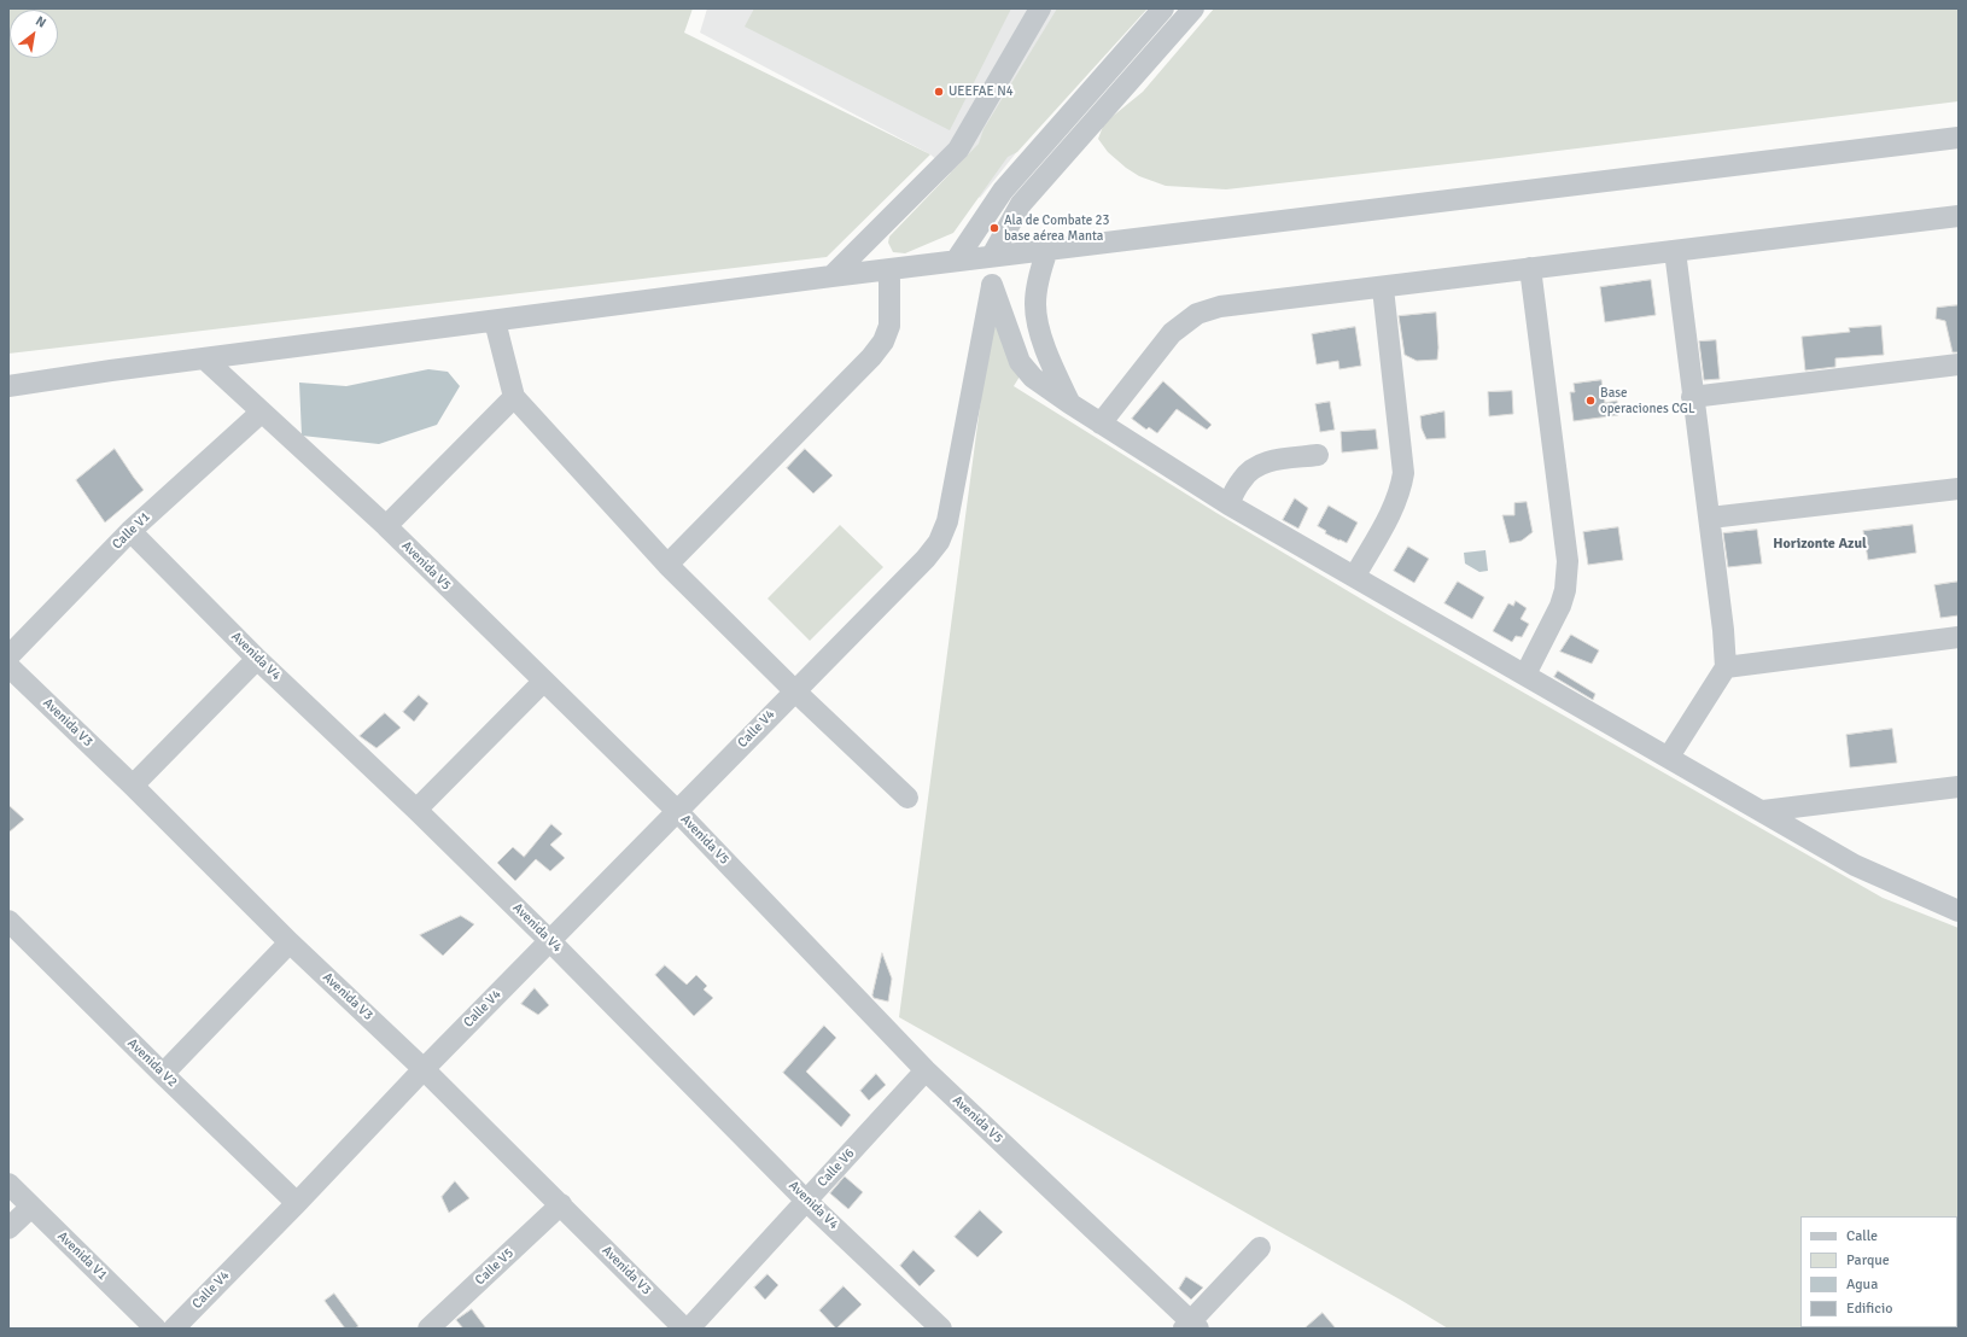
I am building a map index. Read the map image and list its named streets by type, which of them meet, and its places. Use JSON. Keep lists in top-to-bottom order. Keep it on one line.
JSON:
{"streets":{"street":["Calle V1","Avenida V5","Avenida V4","Avenida V3","Calle V4","Avenida V2","Calle V6","Avenida V1","Calle V5"]},"crossings":[["Calle V1","Avenida V5"],["Calle V1","Avenida V4"],["Avenida V5","Calle V4"],["Avenida V5","Calle V6"],["Avenida V4","Calle V4"],["Avenida V4","Calle V6"],["Avenida V3","Calle V4"],["Avenida V3","Calle V5"],["Calle V4","Avenida V2"]],"districts":["Horizonte Azul"],"places":["UEEFAE N4","Ala de Combate 23 base aérea Manta","Base operaciones CGL"],"legend":["Calle","Parque","Agua","Edificio"],"north":"top right"}
